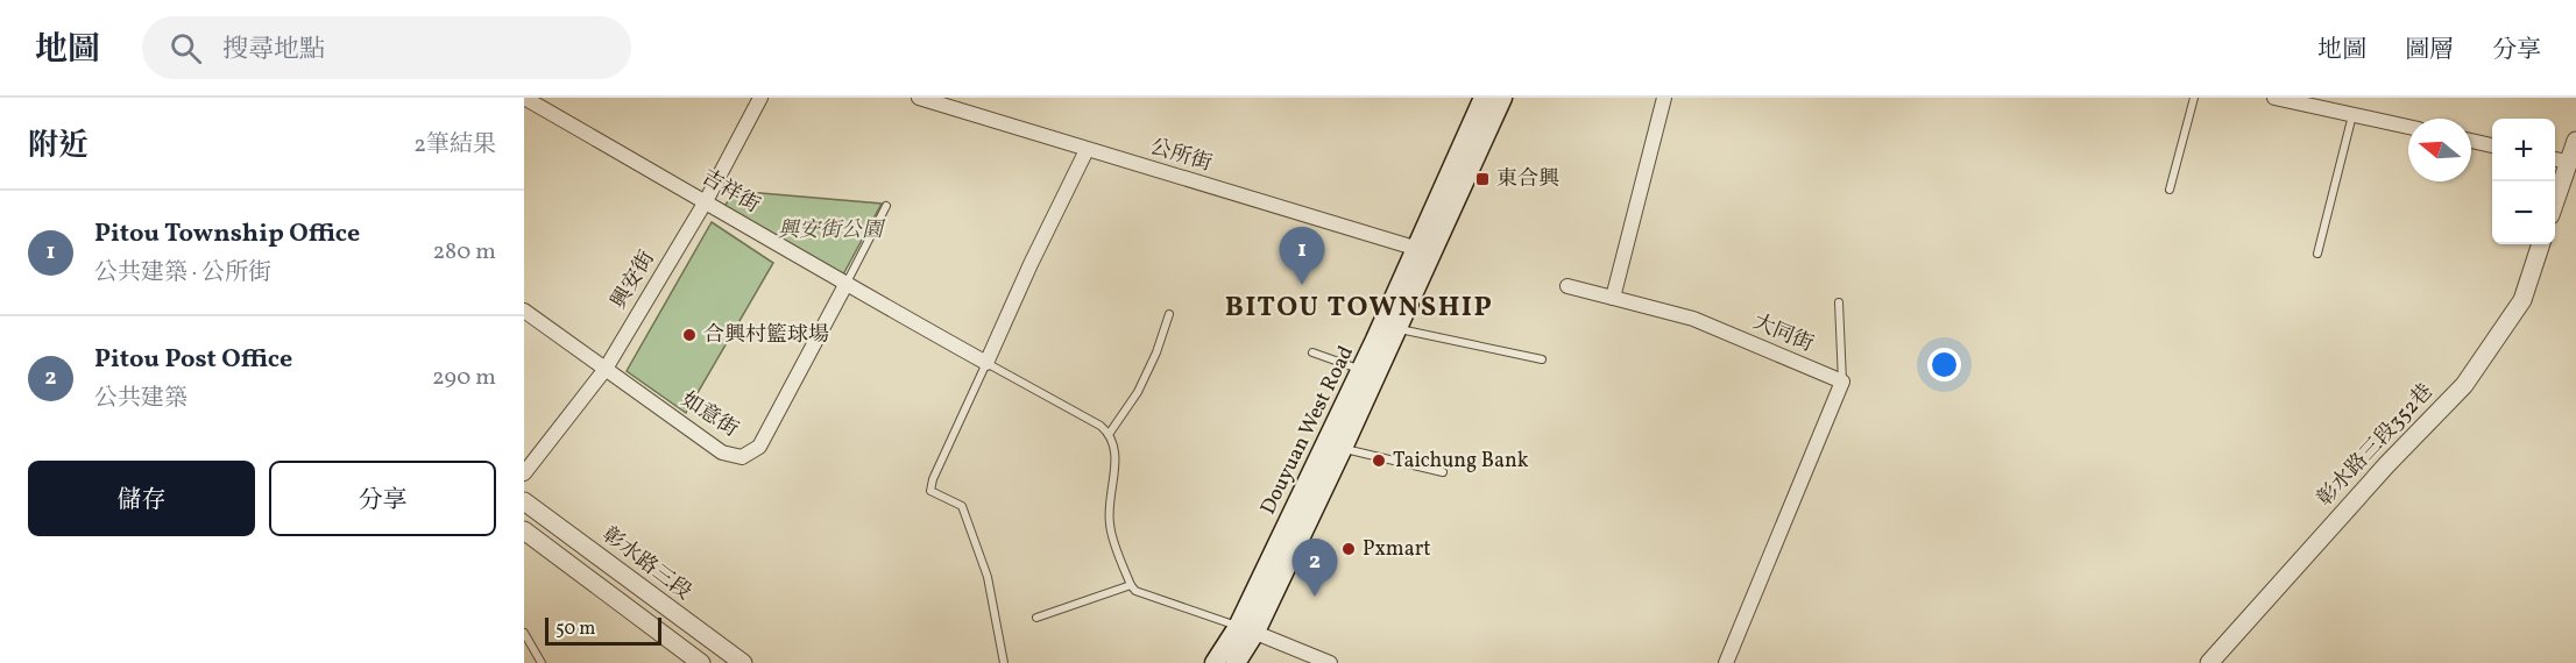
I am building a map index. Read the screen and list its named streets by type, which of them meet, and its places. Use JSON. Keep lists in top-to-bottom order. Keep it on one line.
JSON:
{"streets":{"main road":["Douyuan West Road"],"street":["公所街","吉祥街","興安街","大同街","如意街","彰水路三段352巷","彰水路三段"]},"crossings":[["公所街","Douyuan West Road"],["吉祥街","興安街"],["吉祥街","如意街"],["興安街","如意街"]],"districts":["BITOU TOWNSHIP"],"parks":["興安街公園"],"places":{"transit":["東合興"],"other":["合興村籃球場","Taichung Bank","Pxmart"]},"scale_bar":"50 m","north":"left","page":{"header":"地圖","search":"搜尋地點","nav":["地圖","圖層","分享"],"heading":["附近","2筆結果"],"map_buttons":["+","−"],"list":[{"mark":"1","name":"Pitou Township Office","note":"公共建築 · 公所街","value":"280 m"},{"mark":"2","name":"Pitou Post Office","note":"公共建築","value":"290 m"}],"pins":["1","2"],"buttons":["儲存","分享"],"scale":"50 m"}}
